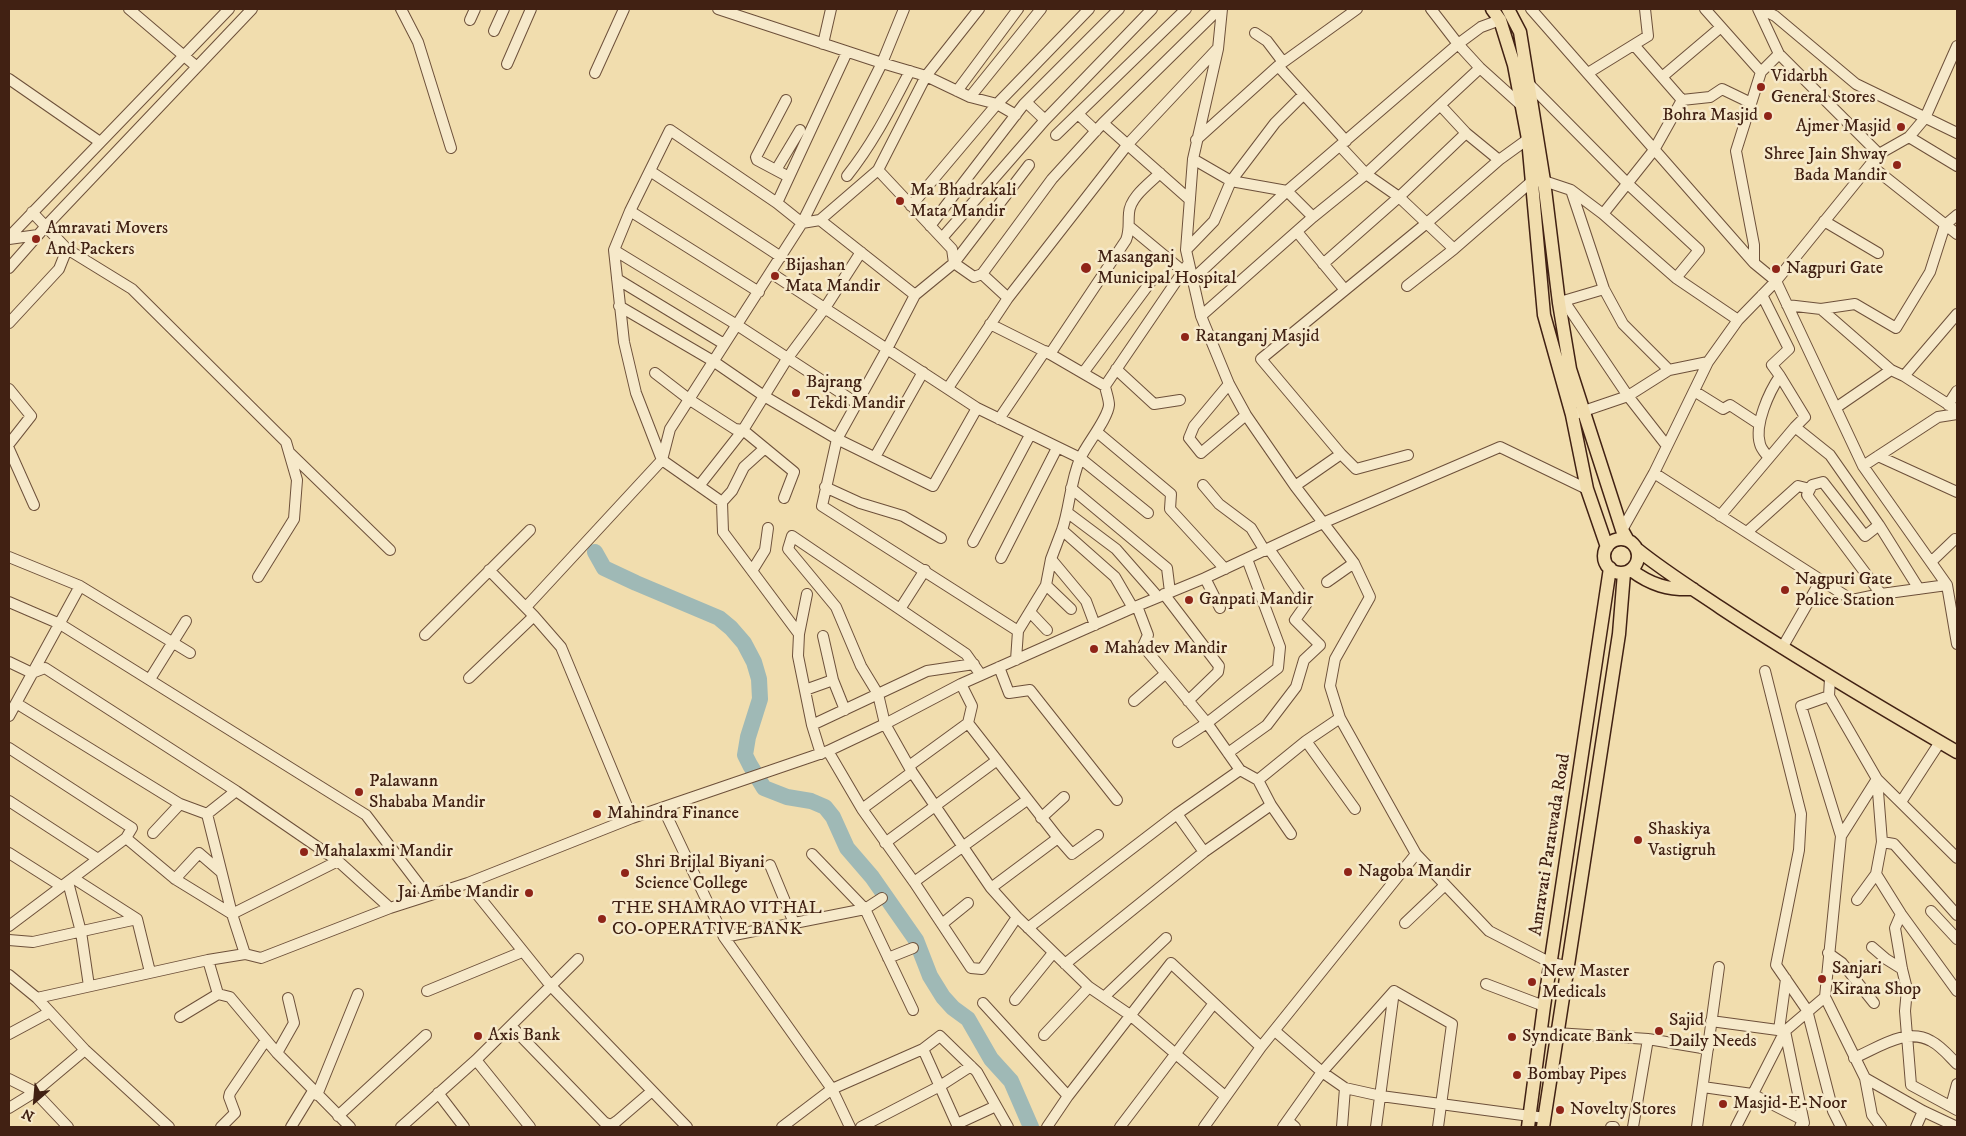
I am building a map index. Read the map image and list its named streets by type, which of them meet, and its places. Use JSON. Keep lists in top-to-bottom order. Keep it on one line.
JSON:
{"streets":{"main road":["Amravati Paratwada Road"]},"places":["Vidarbh General Stores","Bohra Masjid","Ajmer Masjid","Shree Jain Shway Bada Mandir","Ma Bhadrakali Mata Mandir","Amravati Movers And Packers","Masanganj Municipal Hospital","Nagpuri Gate","Bijashan Mata Mandir","Ratanganj Masjid","Bajrang Tekdi Mandir","Nagpuri Gate Police Station","Ganpati Mandir","Mahadev Mandir","Palawann Shababa Mandir","Mahindra Finance","Shaskiya Vastigruh","Mahalaxmi Mandir","Nagoba Mandir","Shri Brijlal Biyani Science College","Jai Ambe Mandir","THE SHAMRAO VITHAL CO-OPERATIVE BANK","Sanjari Kirana Shop","New Master Medicals","Sajid Daily Needs","Axis Bank","Syndicate Bank","Bombay Pipes","Masjid-E-Noor","Novelty Stores"],"north":"bottom left"}
